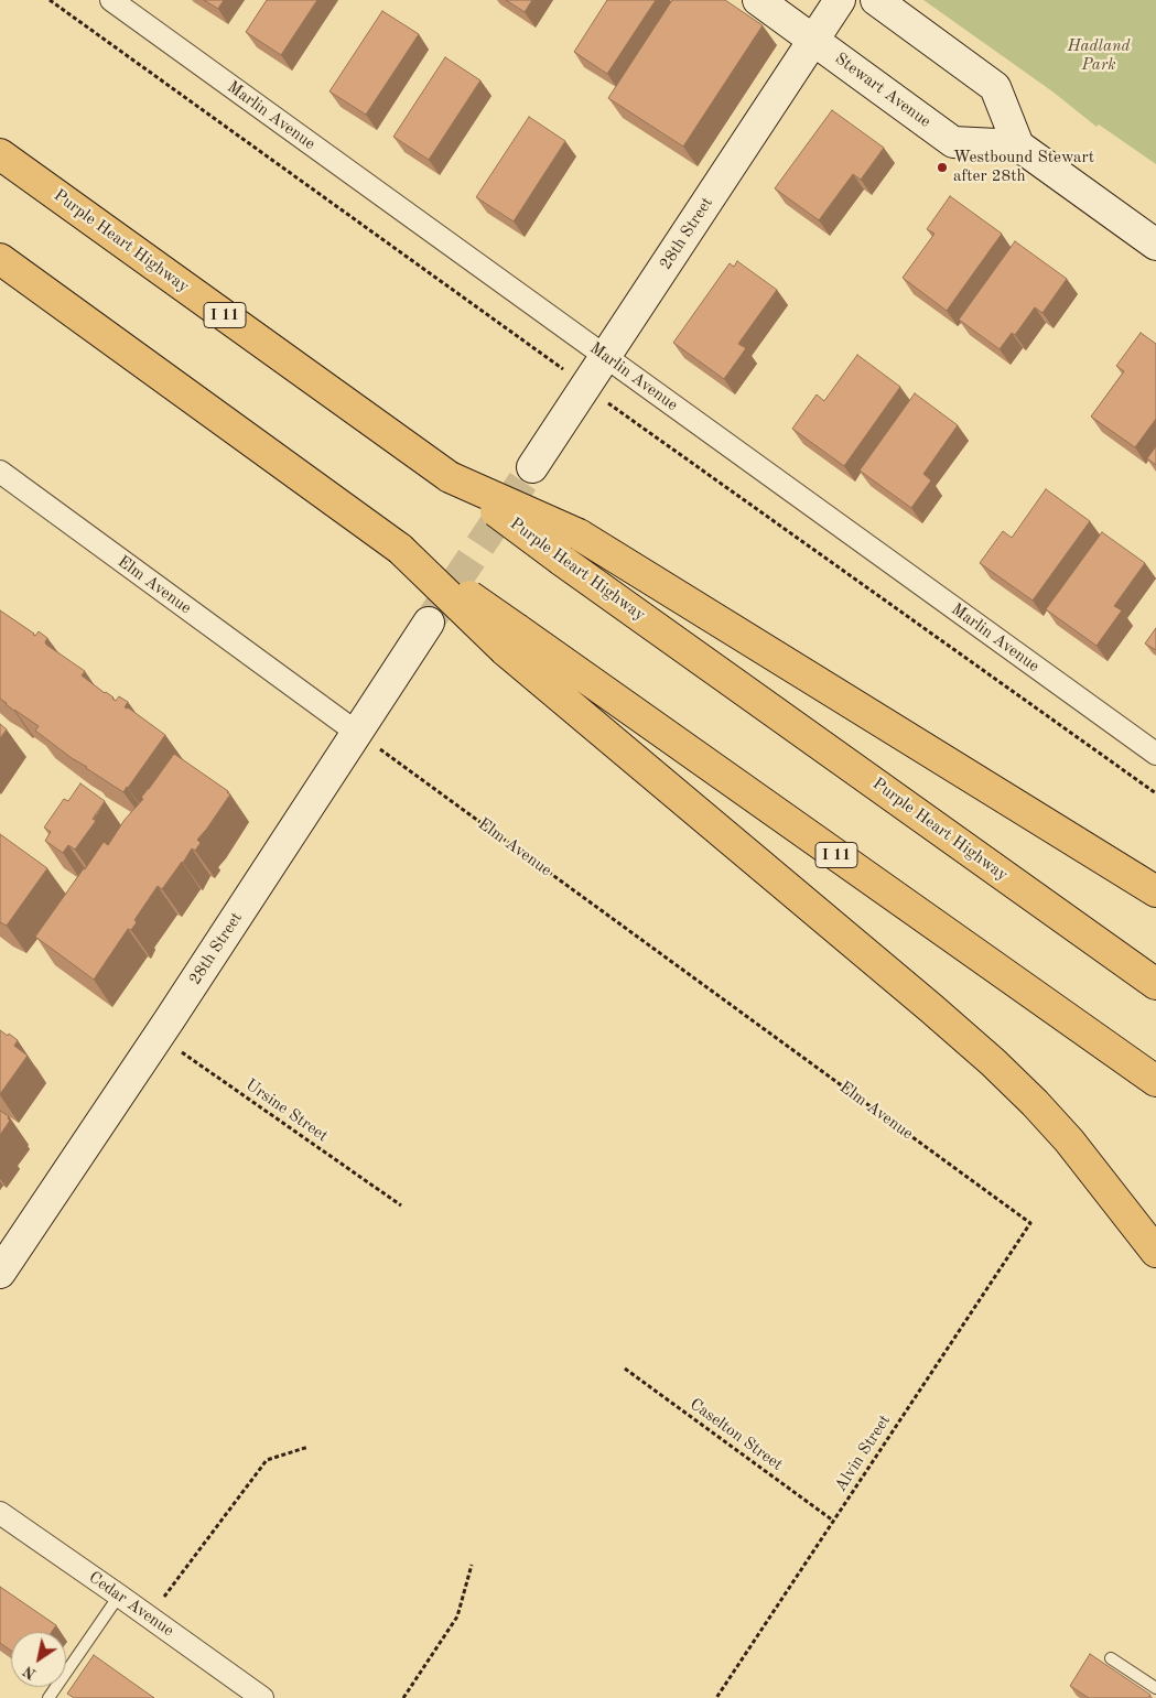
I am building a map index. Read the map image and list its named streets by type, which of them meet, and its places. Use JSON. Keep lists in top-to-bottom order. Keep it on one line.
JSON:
{"streets":{"highway":["Purple Heart Highway","I 11"],"street":["Stewart Avenue","Marlin Avenue","28th Street","Elm Avenue","Cedar Avenue"],"path":["Ursine Street","Caselton Street","Alvin Street"]},"crossings":[["Stewart Avenue","28th Street"],["Marlin Avenue","28th Street"],["28th Street","Elm Avenue"],["28th Street","Ursine Street"],["Elm Avenue","Alvin Street"],["Caselton Street","Alvin Street"]],"parks":["Hadland Park"],"places":["Westbound Stewart after 28th"],"north":"bottom left"}
